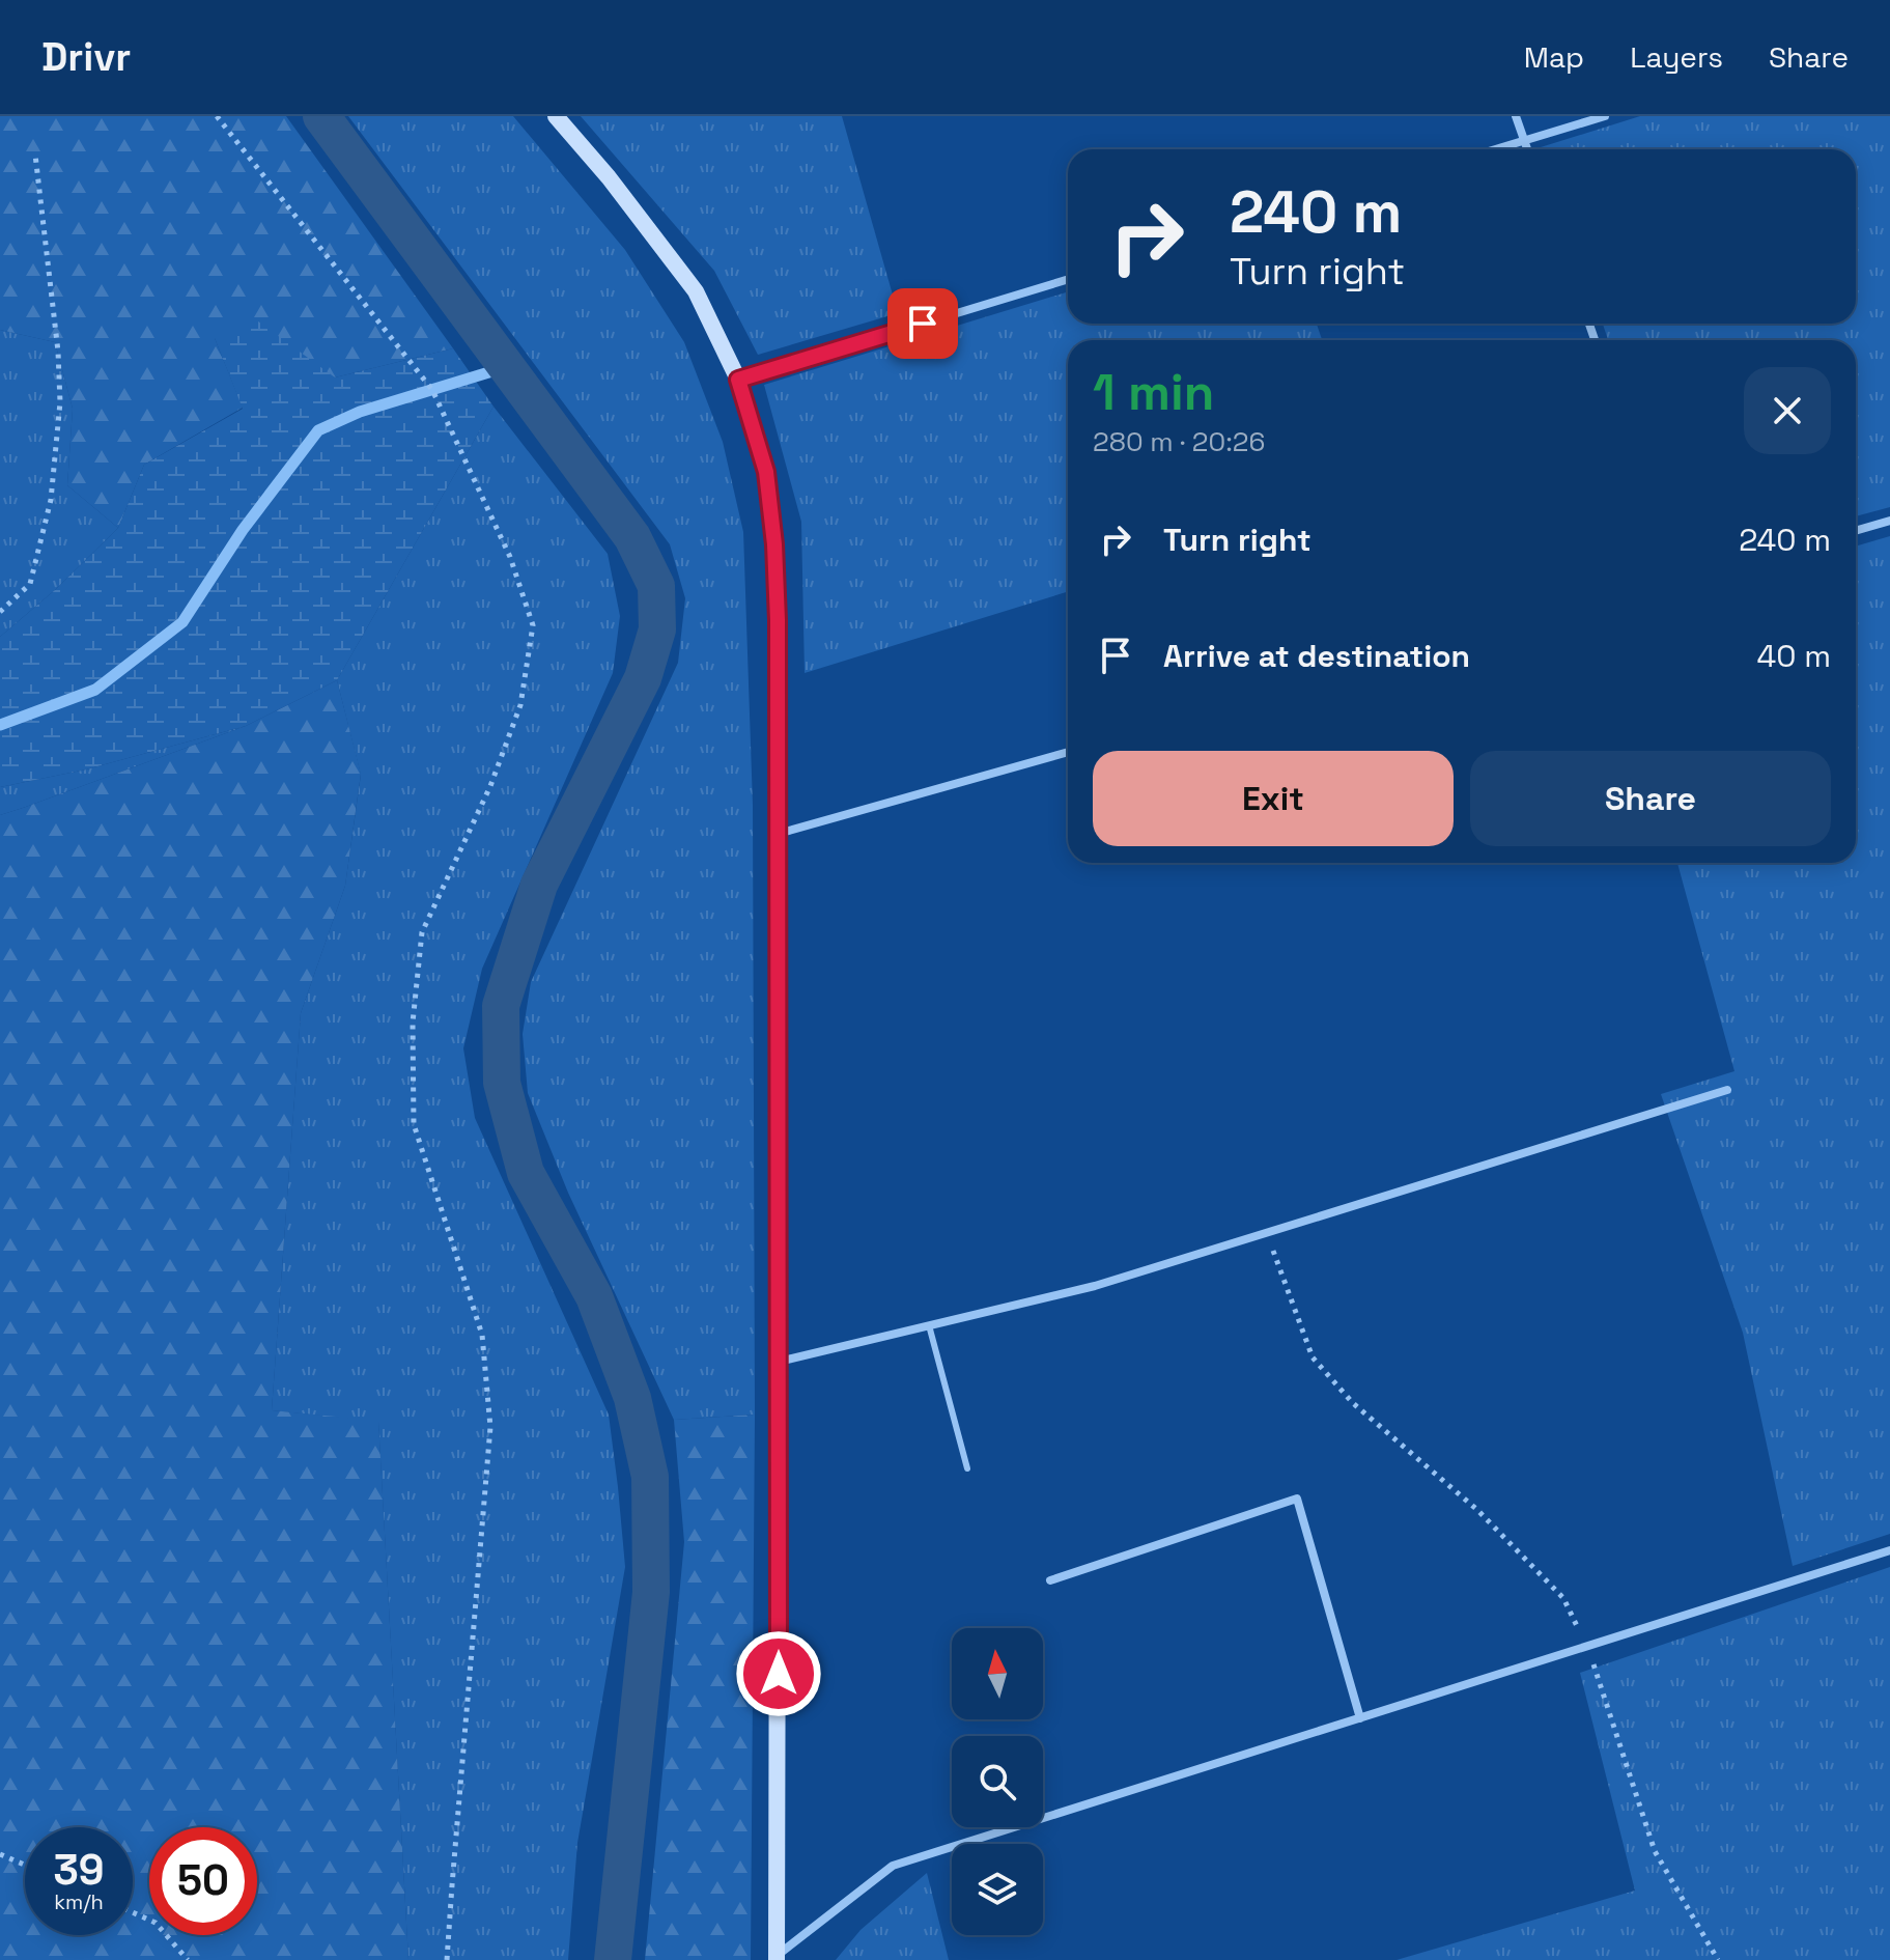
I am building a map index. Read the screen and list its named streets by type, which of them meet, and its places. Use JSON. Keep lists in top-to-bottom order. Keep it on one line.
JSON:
{"north":"top","page":{"header":"Drivr","nav":["Map","Layers","Share"],"turn":["240 m","Turn right"],"heading":["1 min","280 m · 20:26"],"list":[{"name":"Turn right","value":"240 m"},{"name":"Arrive at destination","value":"40 m"}],"buttons":["Exit","Share"],"speed":"39 km/h","limit":"50"}}
